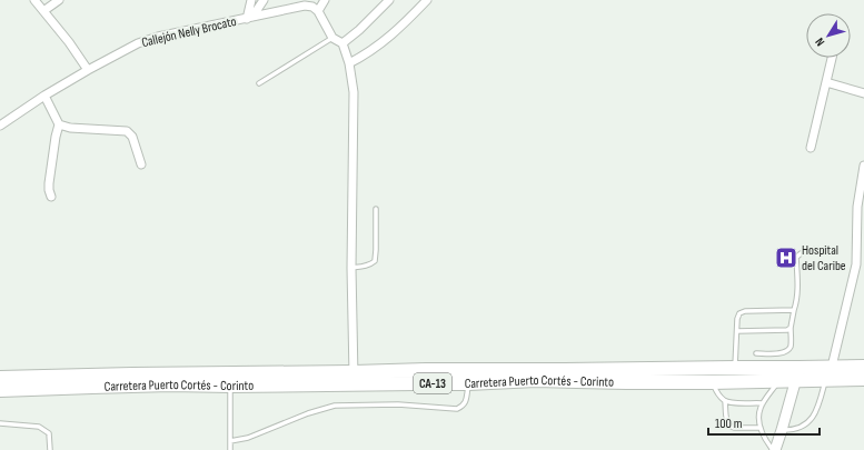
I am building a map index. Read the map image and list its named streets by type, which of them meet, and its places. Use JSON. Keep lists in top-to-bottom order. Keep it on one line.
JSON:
{"streets":{"highway":["CA-13","Carretera Puerto Cortés - Corinto"],"street":["Callejón Nelly Brocato"]},"places":{"hospital":["Hospital del Caribe"]},"scale_bar":"100 m","north":"bottom left"}
